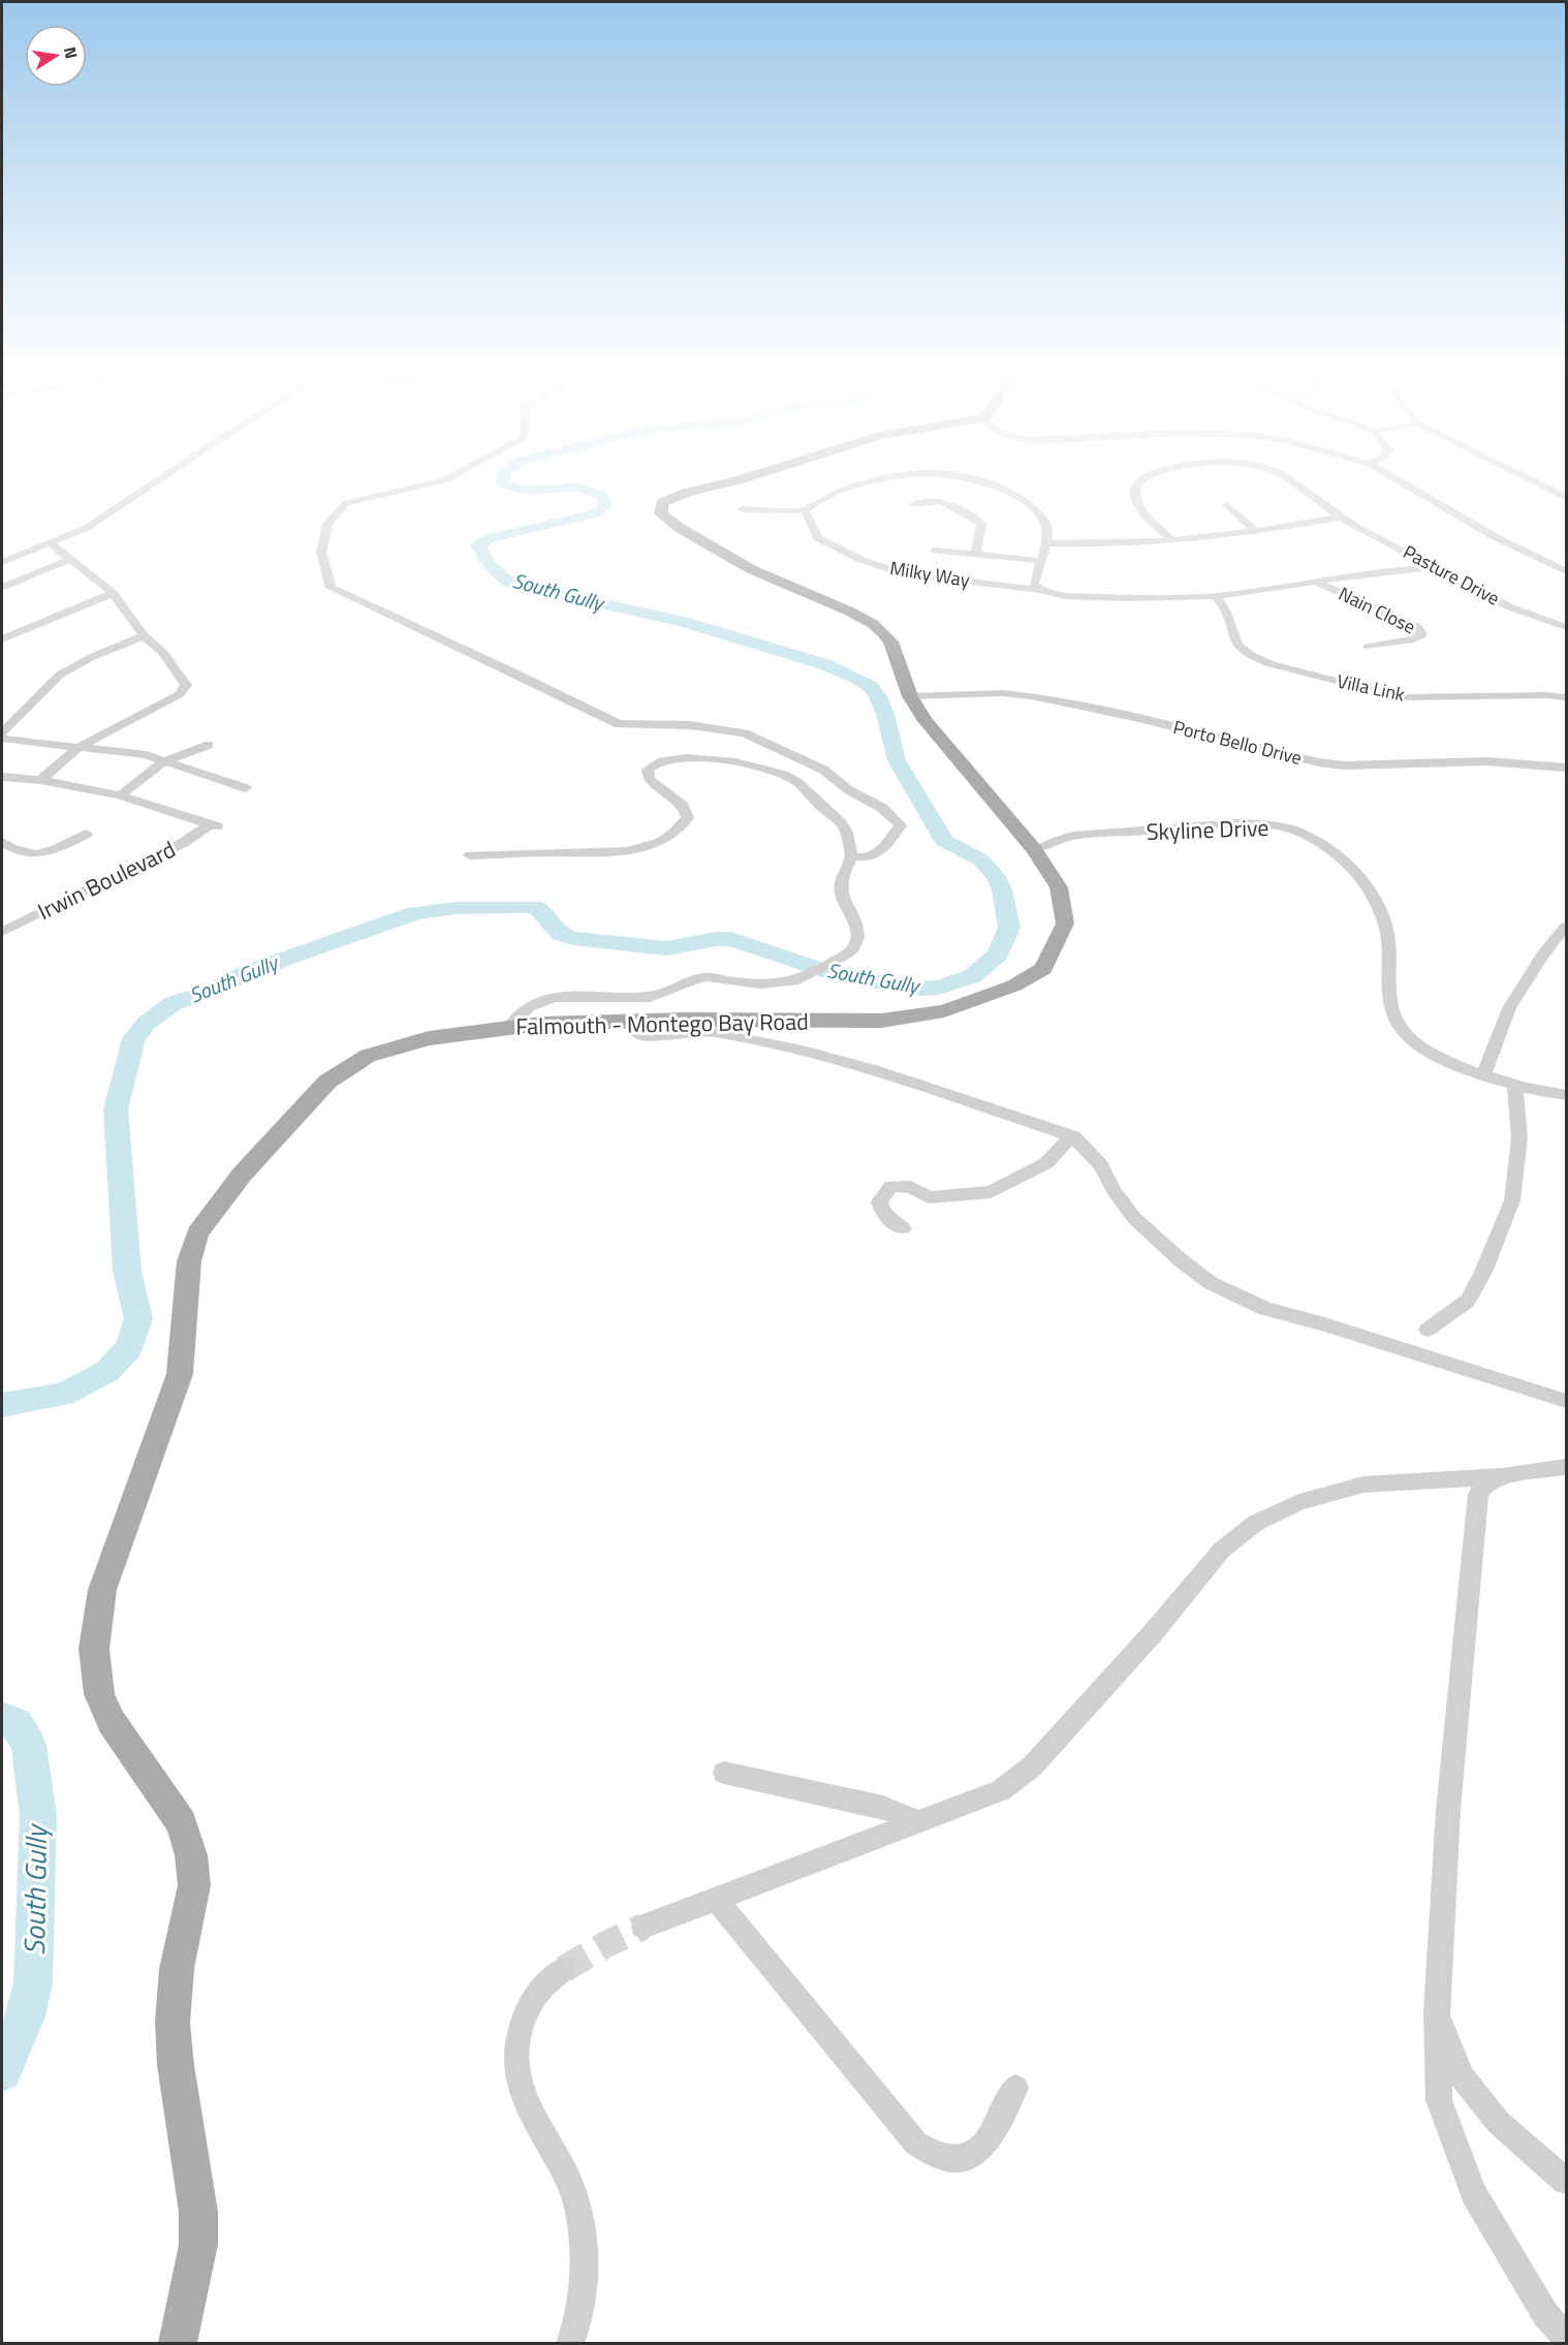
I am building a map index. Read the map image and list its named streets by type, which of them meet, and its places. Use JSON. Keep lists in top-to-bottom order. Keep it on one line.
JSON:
{"streets":{"main road":["Falmouth - Montego Bay Road"],"street":["Milky Way","Pasture Drive","Nain Close","Villa Link","Porto Bello Drive","Skyline Drive","Irwin Boulevard"]},"crossings":[["Milky Way","Pasture Drive"],["Milky Way","Nain Close"],["Milky Way","Villa Link"],["Porto Bello Drive","Falmouth - Montego Bay Road"],["Skyline Drive","Falmouth - Montego Bay Road"]],"water":["South Gully"],"north":"right"}
